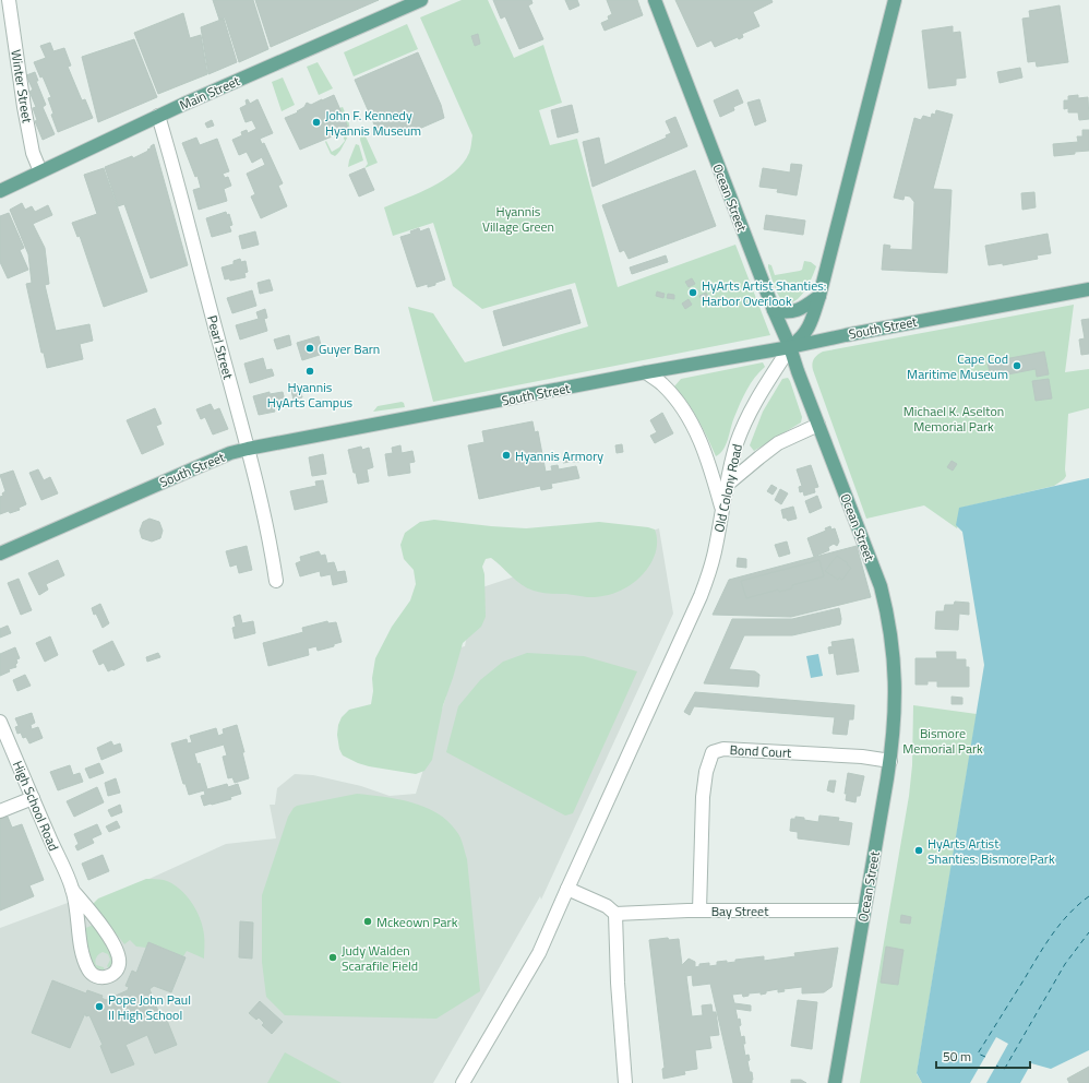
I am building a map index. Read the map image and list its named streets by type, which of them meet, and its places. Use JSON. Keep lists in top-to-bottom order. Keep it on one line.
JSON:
{"streets":{"main road":["Main Street","Ocean Street","South Street","Old Colony Road"],"street":["Winter Street","Pearl Street","Bond Court","High School Road","Bay Street"]},"crossings":[["Winter Street","Main Street"],["Main Street","Pearl Street"],["Ocean Street","South Street"],["Ocean Street","Old Colony Road"],["Ocean Street","Bond Court"],["Ocean Street","Bay Street"],["South Street","Pearl Street"],["South Street","Old Colony Road"],["Bond Court","Bay Street"]],"parks":["Hyannis Village Green","Michael K. Aselton Memorial Park","Bismore Memorial Park"],"places":["John F. Kennedy Hyannis Museum","HyArts Artist Shanties: Harbor Overlook","Guyer Barn","Cape Cod Maritime Museum","Hyannis HyArts Campus","Hyannis Armory","HyArts Artist Shanties: Bismore Park","Mckeown Park","Judy Walden Scarafile Field","Pope John Paul II High School"],"scale_bar":"50 m"}
